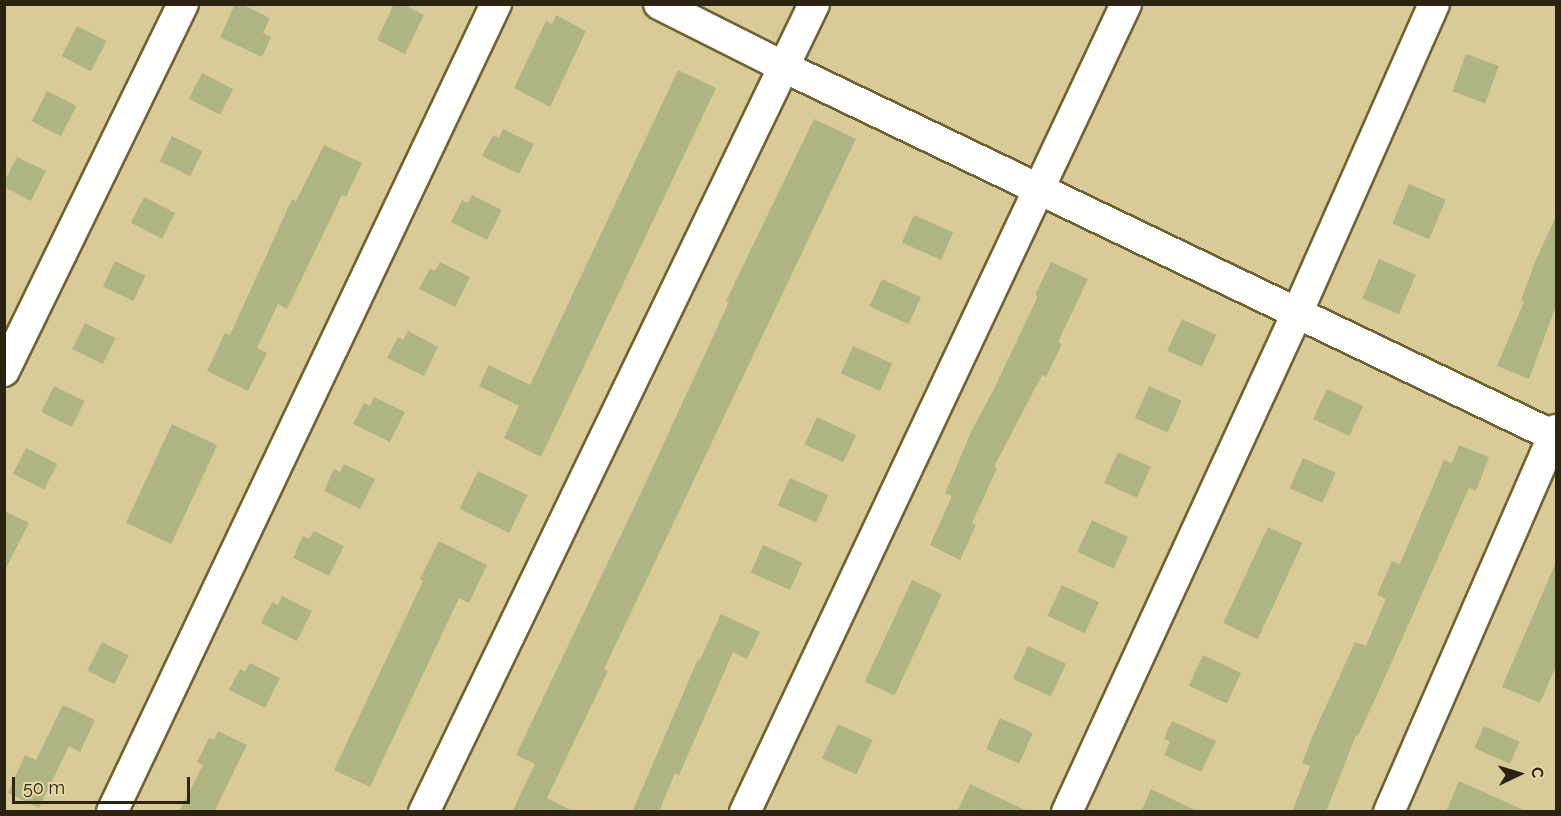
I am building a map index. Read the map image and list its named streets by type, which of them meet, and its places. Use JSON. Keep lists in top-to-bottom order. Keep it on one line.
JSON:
{"scale_bar":"50 m","north":"right"}
